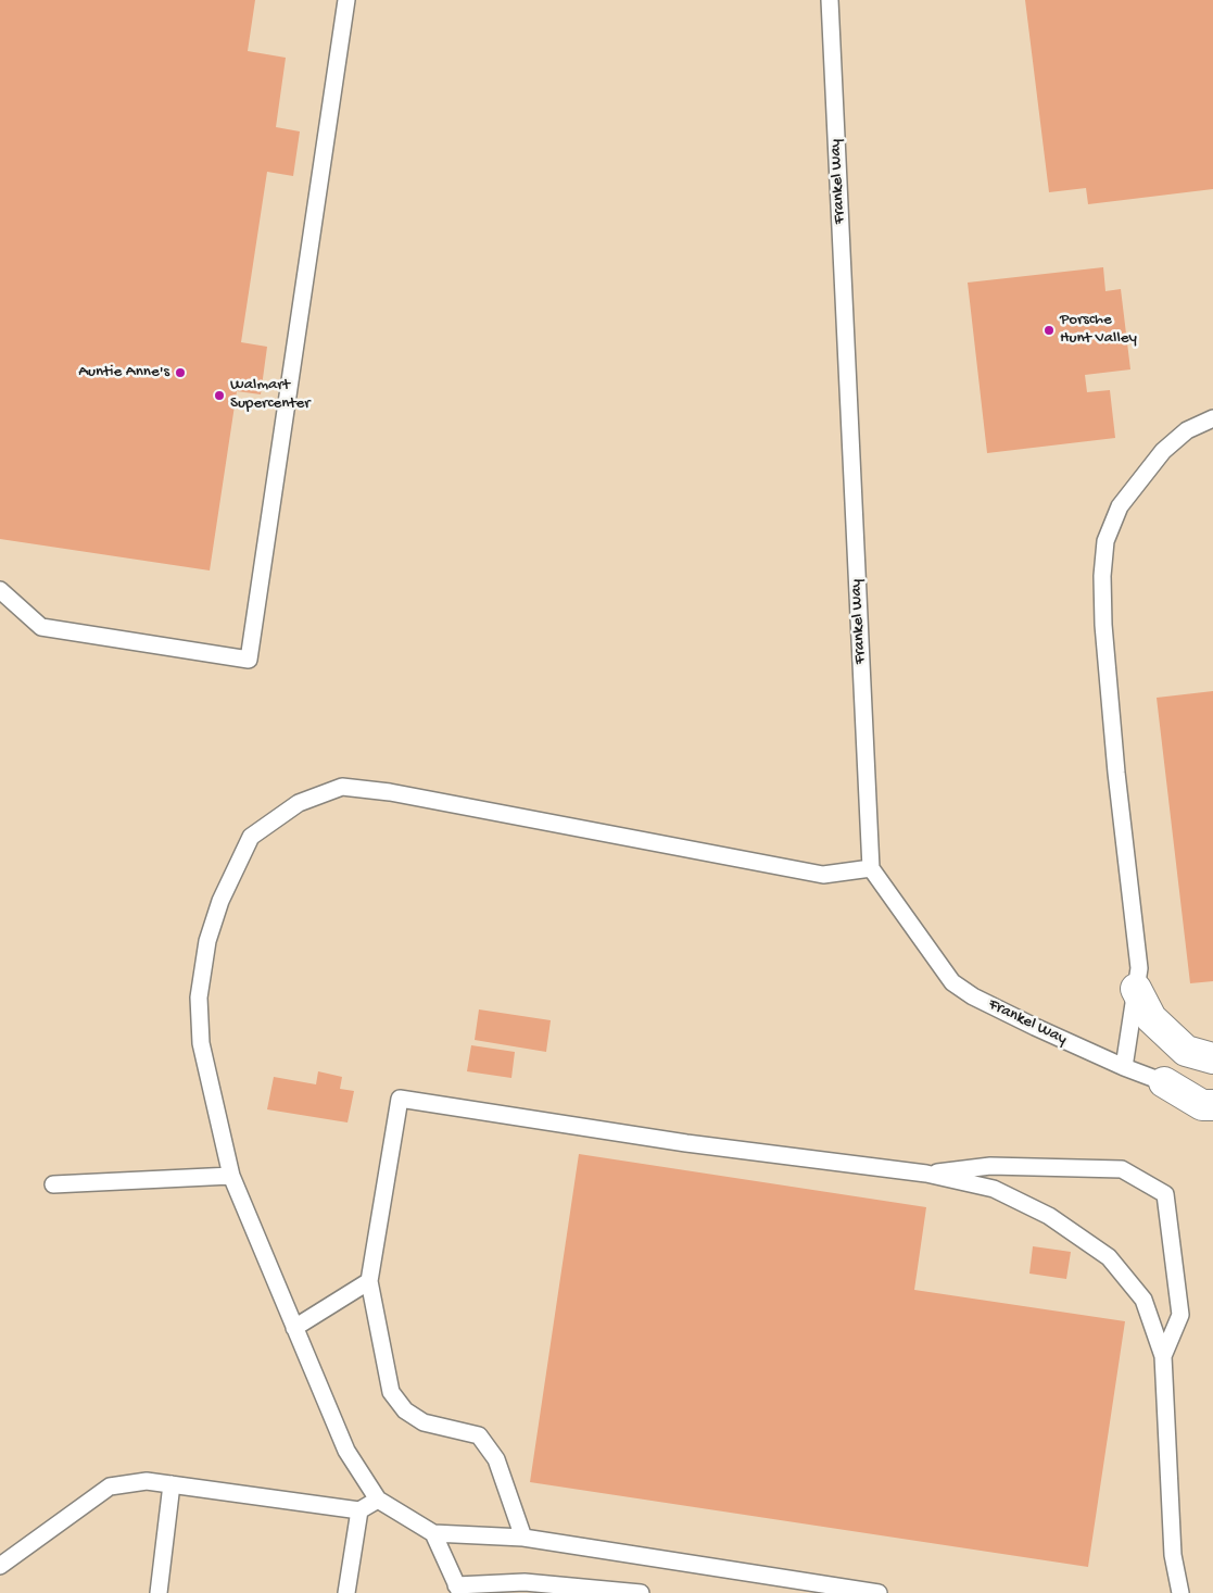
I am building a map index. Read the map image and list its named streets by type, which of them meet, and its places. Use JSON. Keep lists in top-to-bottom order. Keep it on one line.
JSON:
{"streets":{"street":["Frankel Way"]},"places":["Porsche Hunt Valley","Auntie Anne's","Walmart Supercenter"]}
